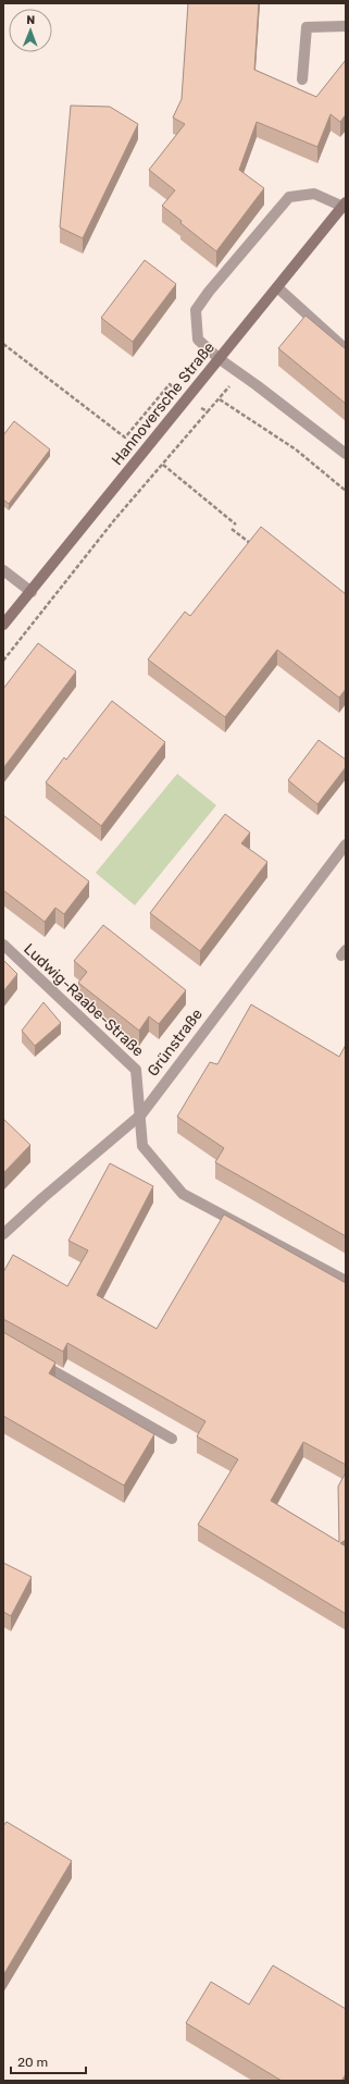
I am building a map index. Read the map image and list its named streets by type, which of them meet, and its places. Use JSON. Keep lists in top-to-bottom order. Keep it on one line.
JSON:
{"streets":{"main road":["Hannoversche Straße"],"street":["Ludwig-Raabe-Straße","Grünstraße"]},"crossings":[["Ludwig-Raabe-Straße","Grünstraße"]],"scale_bar":"20 m","north":"top"}
